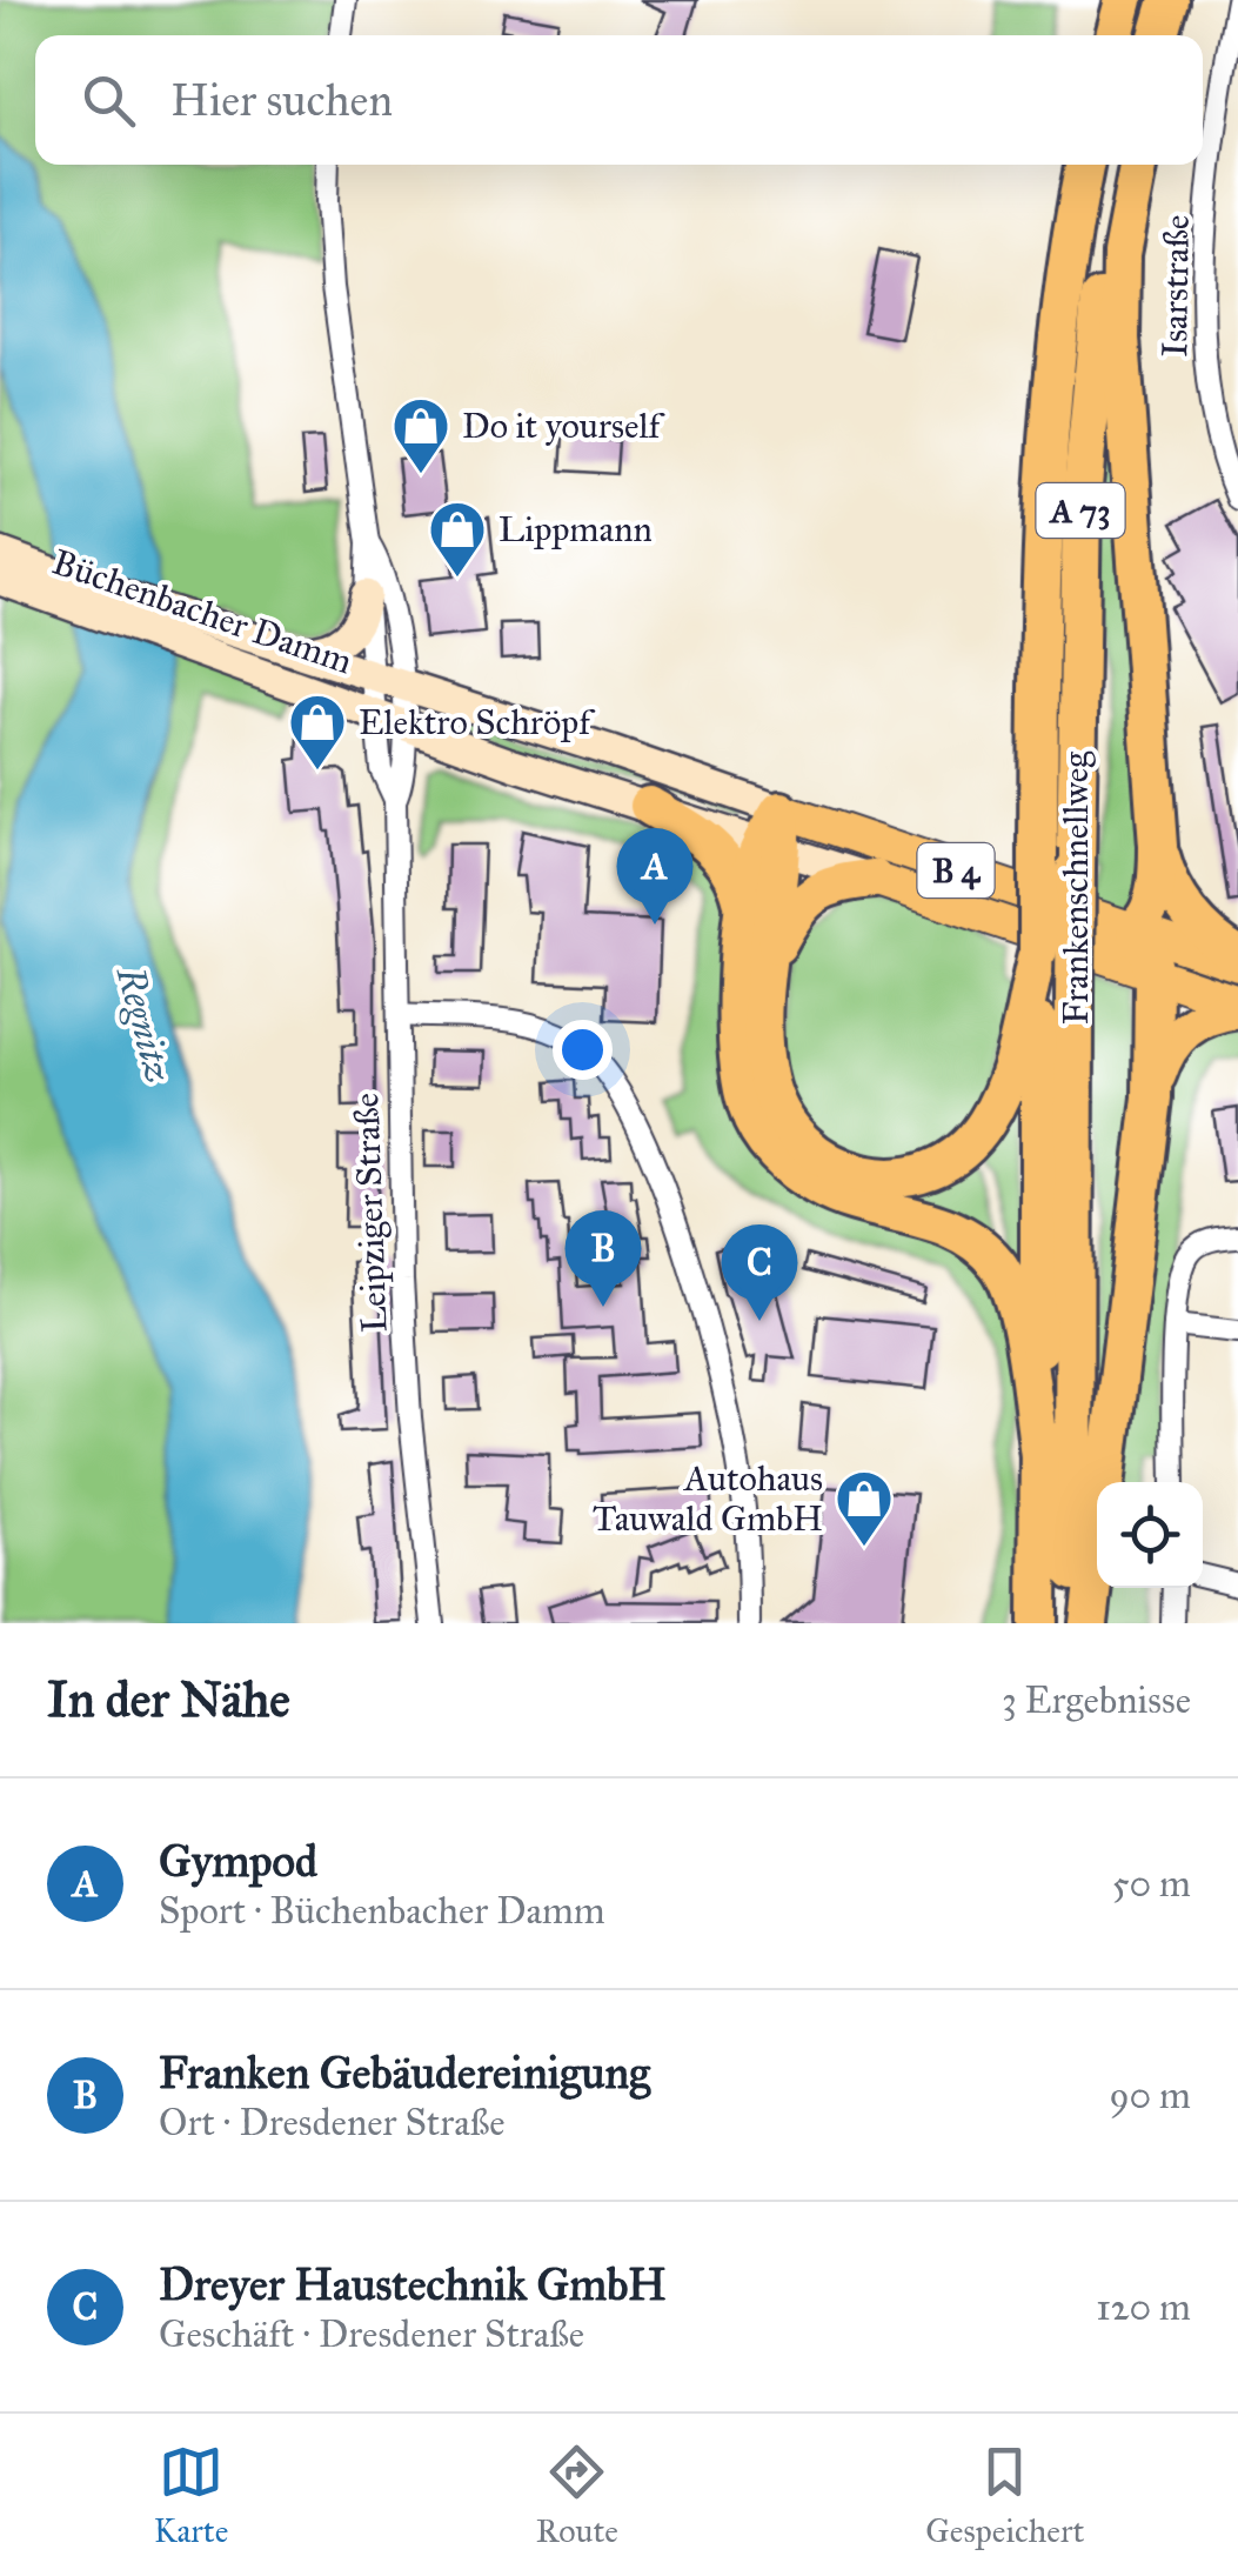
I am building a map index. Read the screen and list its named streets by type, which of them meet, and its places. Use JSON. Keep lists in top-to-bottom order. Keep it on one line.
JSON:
{"streets":{"highway":["A 73","Frankenschnellweg"],"main road":["Büchenbacher Damm","B 4"],"street":["Isarstraße","Leipziger Straße"]},"crossings":[["Büchenbacher Damm","B 4"],["Büchenbacher Damm","Leipziger Straße"]],"water":["Regnitz"],"places":{"shop":["Do it yourself","Lippmann","Elektro Schröpf","Autohaus Tauwald GmbH"]},"page":{"search":"Hier suchen","pins":["A","B","C"],"heading":["In der Nähe","3 Ergebnisse"],"list":[{"mark":"A","name":"Gympod","note":"Sport · Büchenbacher Damm","value":"50 m"},{"mark":"B","name":"Franken Gebäudereinigung","note":"Ort · Dresdener Straße","value":"90 m"},{"mark":"C","name":"Dreyer Haustechnik GmbH","note":"Geschäft · Dresdener Straße","value":"120 m"}],"nav":["Karte","Route","Gespeichert"]}}
